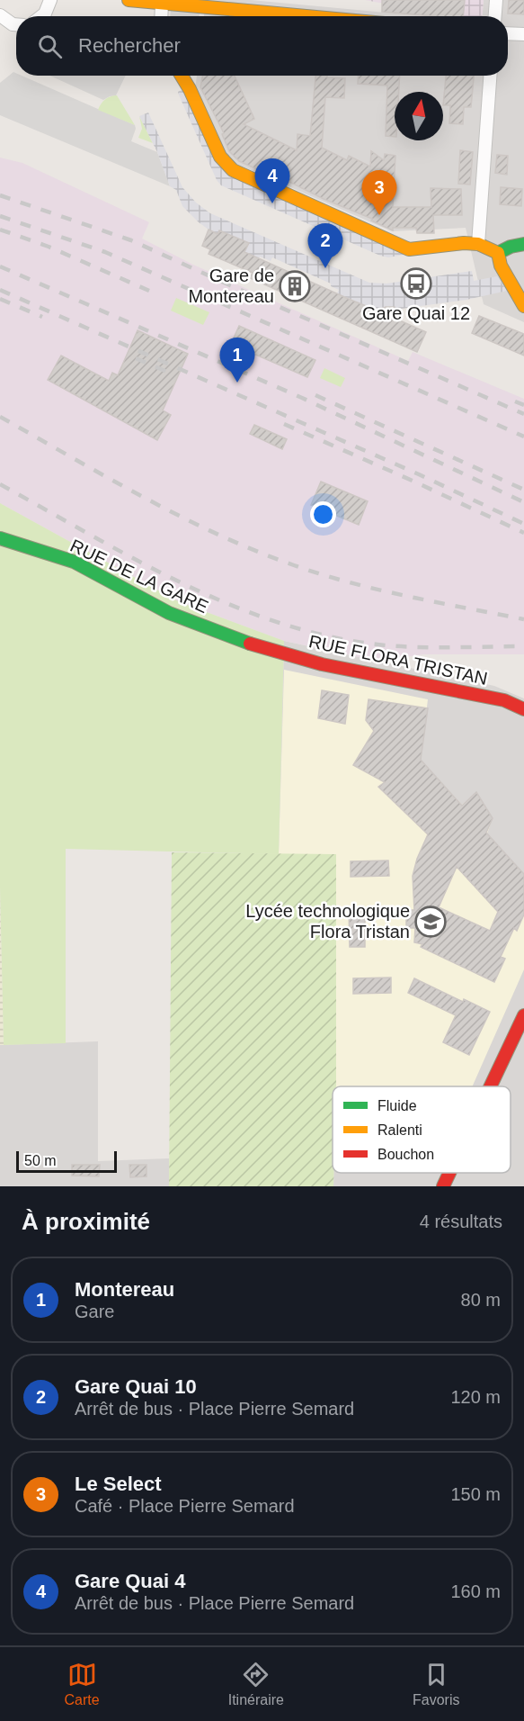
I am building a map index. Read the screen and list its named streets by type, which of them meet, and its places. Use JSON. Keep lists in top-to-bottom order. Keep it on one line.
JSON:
{"streets":{"main road":["RUE DE LA GARE","RUE FLORA TRISTAN"]},"crossings":[["RUE DE LA GARE","RUE FLORA TRISTAN"]],"places":{"bus stop":["Gare Quai 12"],"building":["Gare de Montereau"],"school or university":["Lycée technologique Flora Tristan"]},"legend":["Fluide","Ralenti","Bouchon"],"scale_bar":"50 m","north":"top","page":{"search":"Rechercher","pins":["4","3","2","1"],"scale":"50 m","heading":["À proximité","4 résultats"],"list":[{"mark":"1","name":"Montereau","note":"Gare","value":"80 m"},{"mark":"2","name":"Gare Quai 10","note":"Arrêt de bus · Place Pierre Semard","value":"120 m"},{"mark":"3","name":"Le Select","note":"Café · Place Pierre Semard","value":"150 m"},{"mark":"4","name":"Gare Quai 4","note":"Arrêt de bus · Place Pierre Semard","value":"160 m"}],"nav":["Carte","Itinéraire","Favoris"]}}
